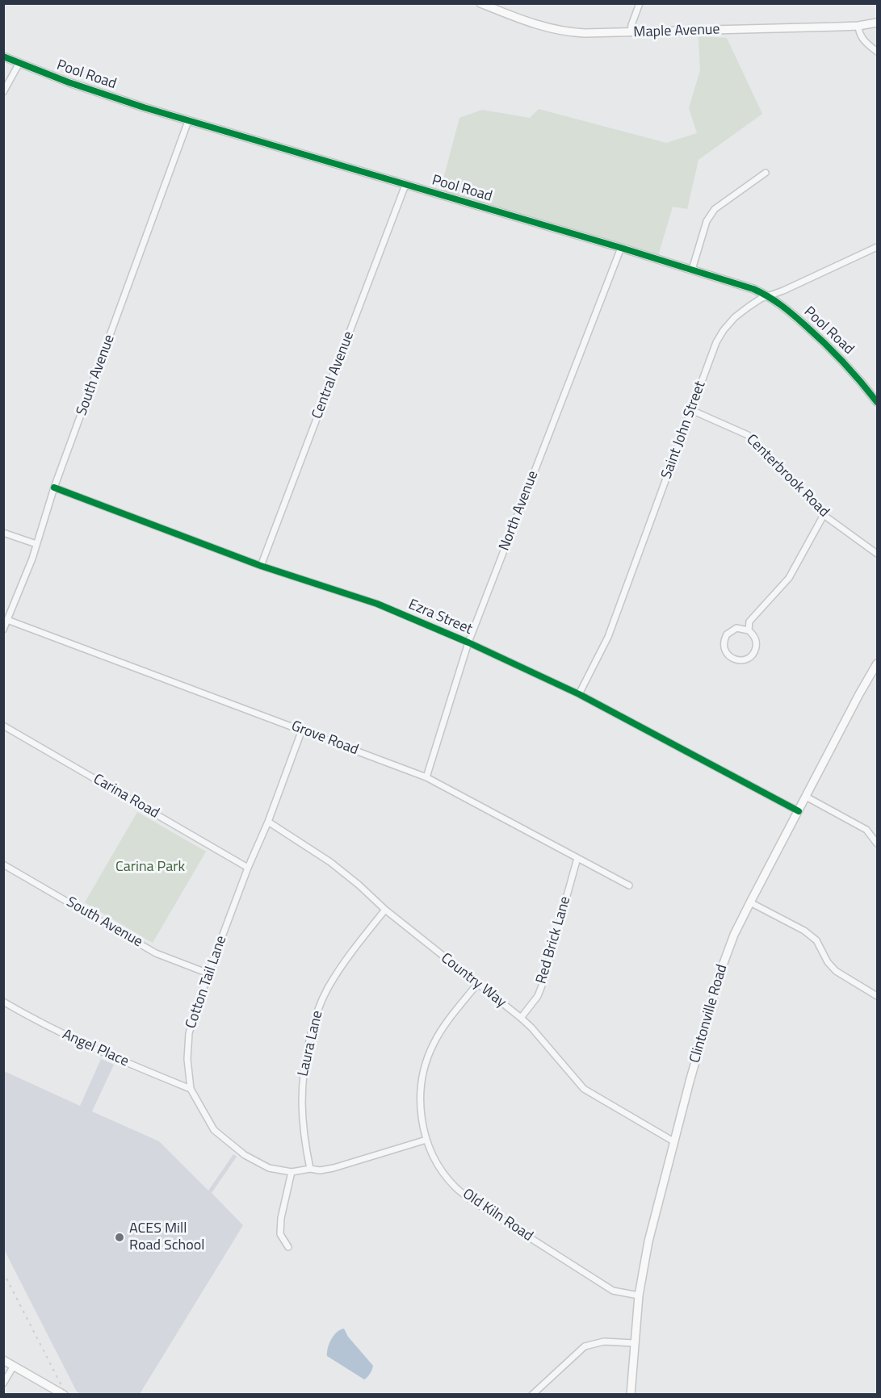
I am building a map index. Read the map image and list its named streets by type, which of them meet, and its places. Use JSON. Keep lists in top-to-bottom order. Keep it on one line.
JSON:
{"streets":{"main road":["Maple Avenue","Pool Road","Clintonville Road"],"street":["South Avenue","Central Avenue","Saint John Street","Centerbrook Road","North Avenue","Ezra Street","Grove Road","Carina Road","Red Brick Lane","Country Way","Cotton Tail Lane","Laura Lane","Angel Place","Old Kiln Road"]},"crossings":[["Pool Road","South Avenue"],["Pool Road","Central Avenue"],["Pool Road","Saint John Street"],["Pool Road","North Avenue"],["South Avenue","Ezra Street"],["South Avenue","Grove Road"],["South Avenue","Cotton Tail Lane"],["Central Avenue","Ezra Street"],["Saint John Street","Centerbrook Road"],["Saint John Street","Ezra Street"],["North Avenue","Ezra Street"],["North Avenue","Grove Road"],["Ezra Street","Clintonville Road"],["Grove Road","Red Brick Lane"],["Grove Road","Cotton Tail Lane"],["Carina Road","Cotton Tail Lane"],["Red Brick Lane","Country Way"],["Country Way","Cotton Tail Lane"],["Country Way","Clintonville Road"],["Country Way","Laura Lane"],["Country Way","Old Kiln Road"],["Cotton Tail Lane","Laura Lane"],["Cotton Tail Lane","Angel Place"],["Cotton Tail Lane","Old Kiln Road"],["Clintonville Road","Old Kiln Road"]],"parks":["Carina Park"],"places":["ACES Mill Road School"]}
